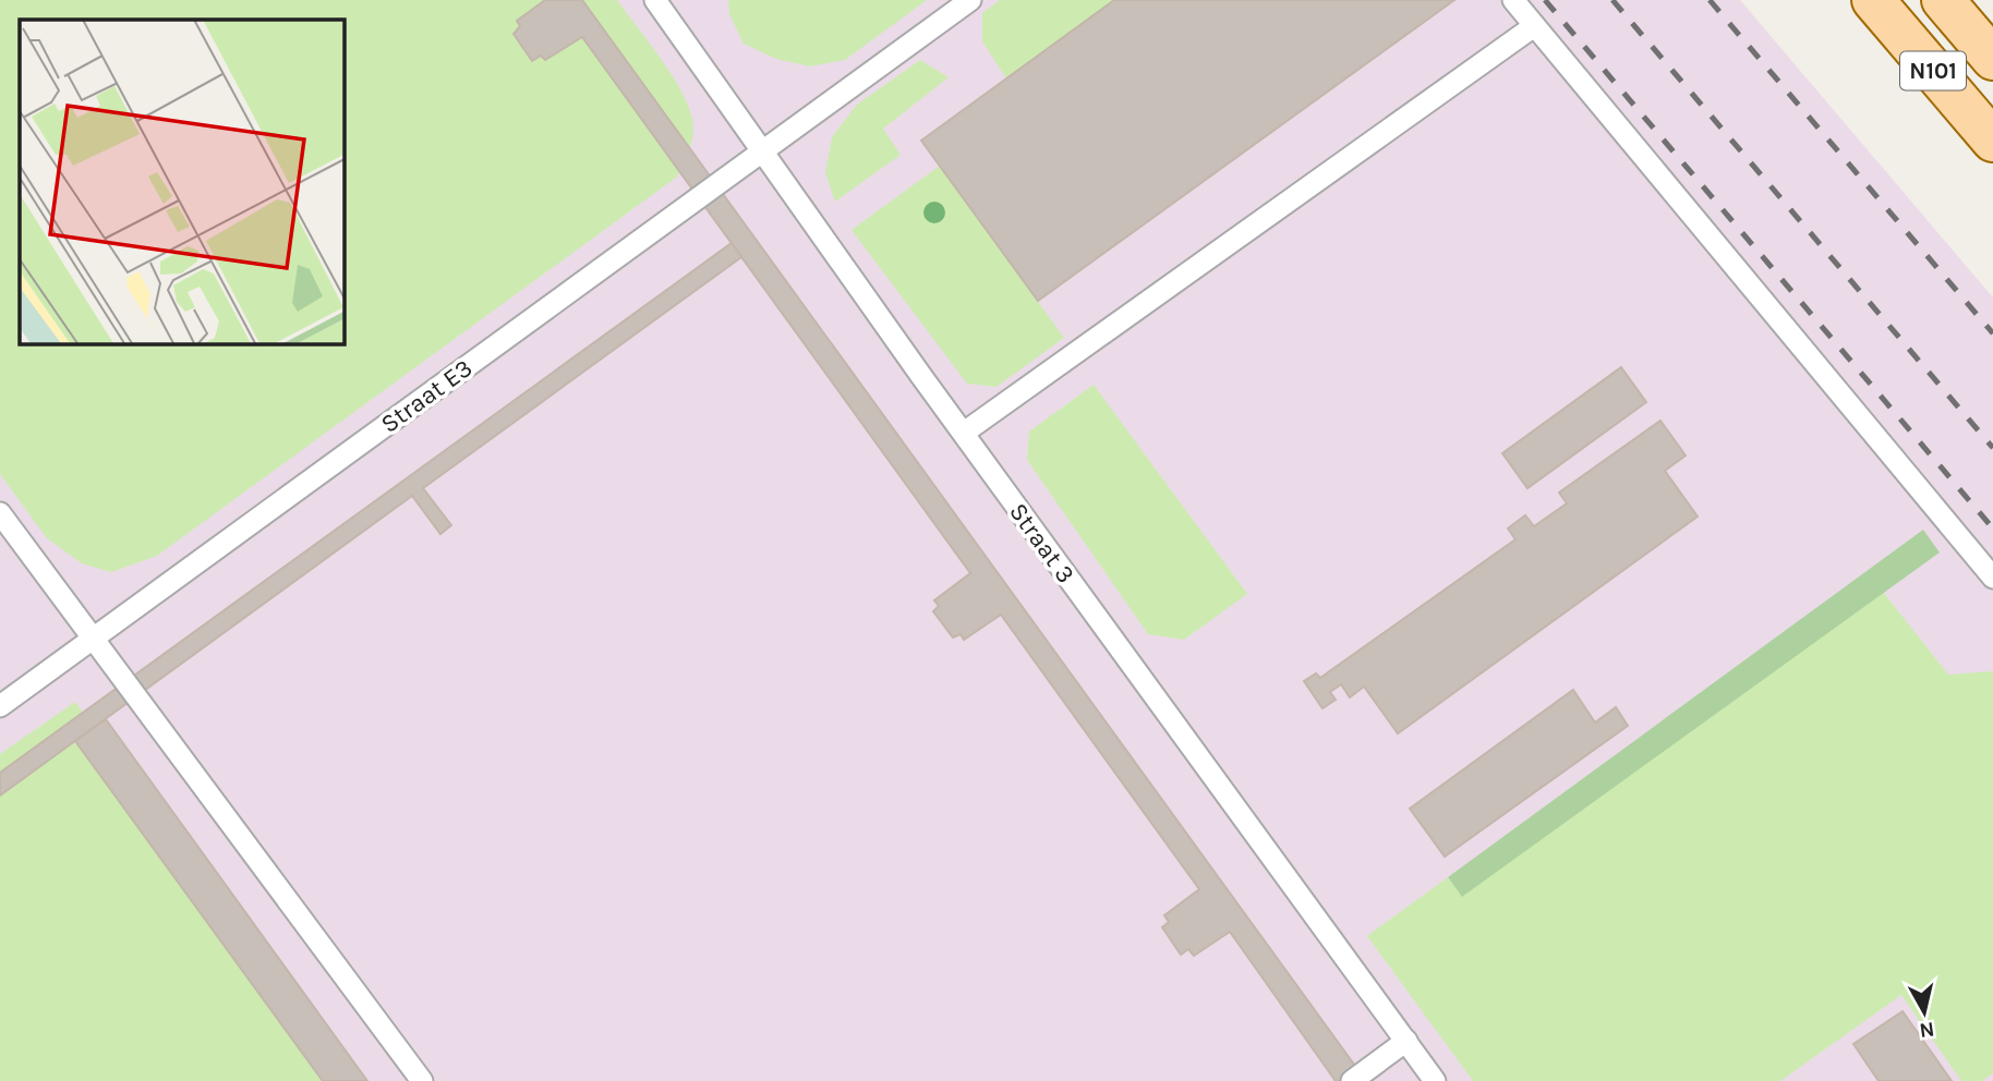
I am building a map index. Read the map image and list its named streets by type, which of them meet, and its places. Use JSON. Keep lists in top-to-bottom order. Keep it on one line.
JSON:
{"streets":{"main road":["N101"],"lane":["Straat E3","Straat 3"]},"crossings":[["Straat E3","Straat 3"]],"north":"bottom"}
